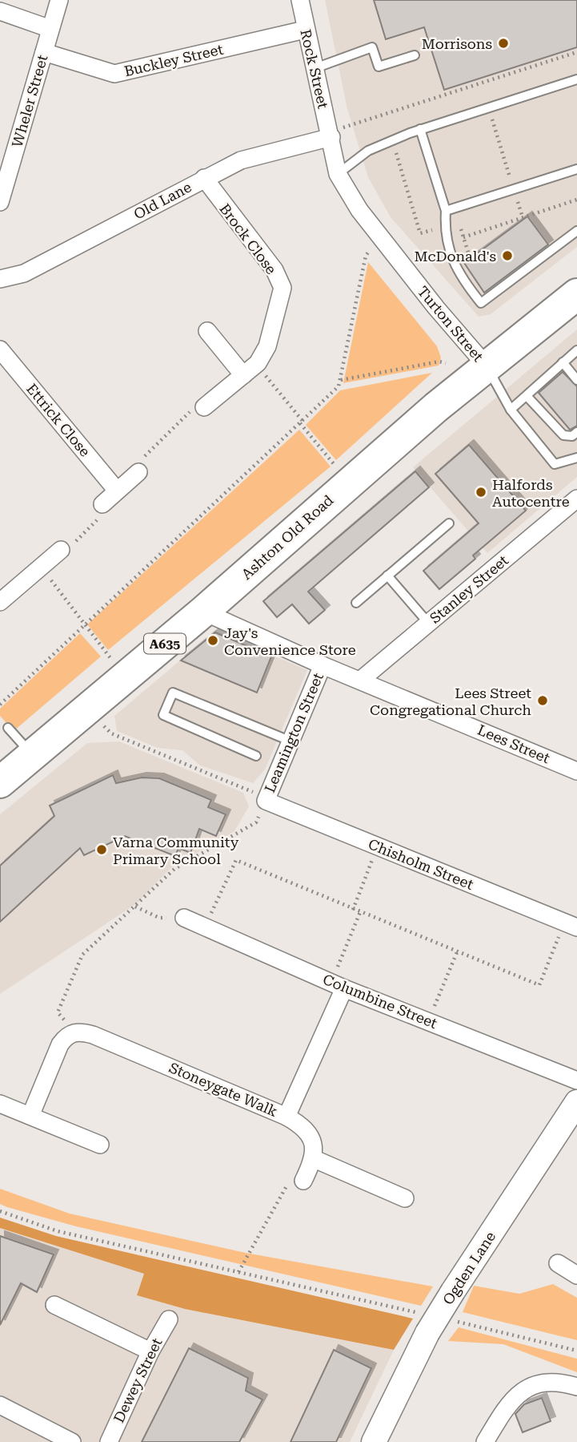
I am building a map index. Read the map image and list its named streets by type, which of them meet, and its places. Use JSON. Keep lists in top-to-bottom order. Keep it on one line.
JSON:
{"streets":{"highway":["Ashton Old Road","A635"],"street":["Buckley Street","Rock Street","Wheler Street","Old Lane","Brock Close","Turton Street","Ettrick Close","Stanley Street","Leamington Street","Lees Street","Chisholm Street","Columbine Street","Stoneygate Walk","Ogden Lane","Dewey Street"]},"crossings":[["Buckley Street","Rock Street"],["Buckley Street","Wheler Street"],["Rock Street","Old Lane"],["Rock Street","Turton Street"],["Old Lane","Brock Close"],["Old Lane","Turton Street"],["Turton Street","Ashton Old Road"],["Ashton Old Road","Lees Street"],["Stanley Street","Lees Street"],["Leamington Street","Lees Street"],["Leamington Street","Chisholm Street"],["Columbine Street","Stoneygate Walk"]],"places":["Morrisons","McDonald's","Halfords Autocentre","Jay's Convenience Store","Lees Street Congregational Church","Varna Community Primary School"]}
